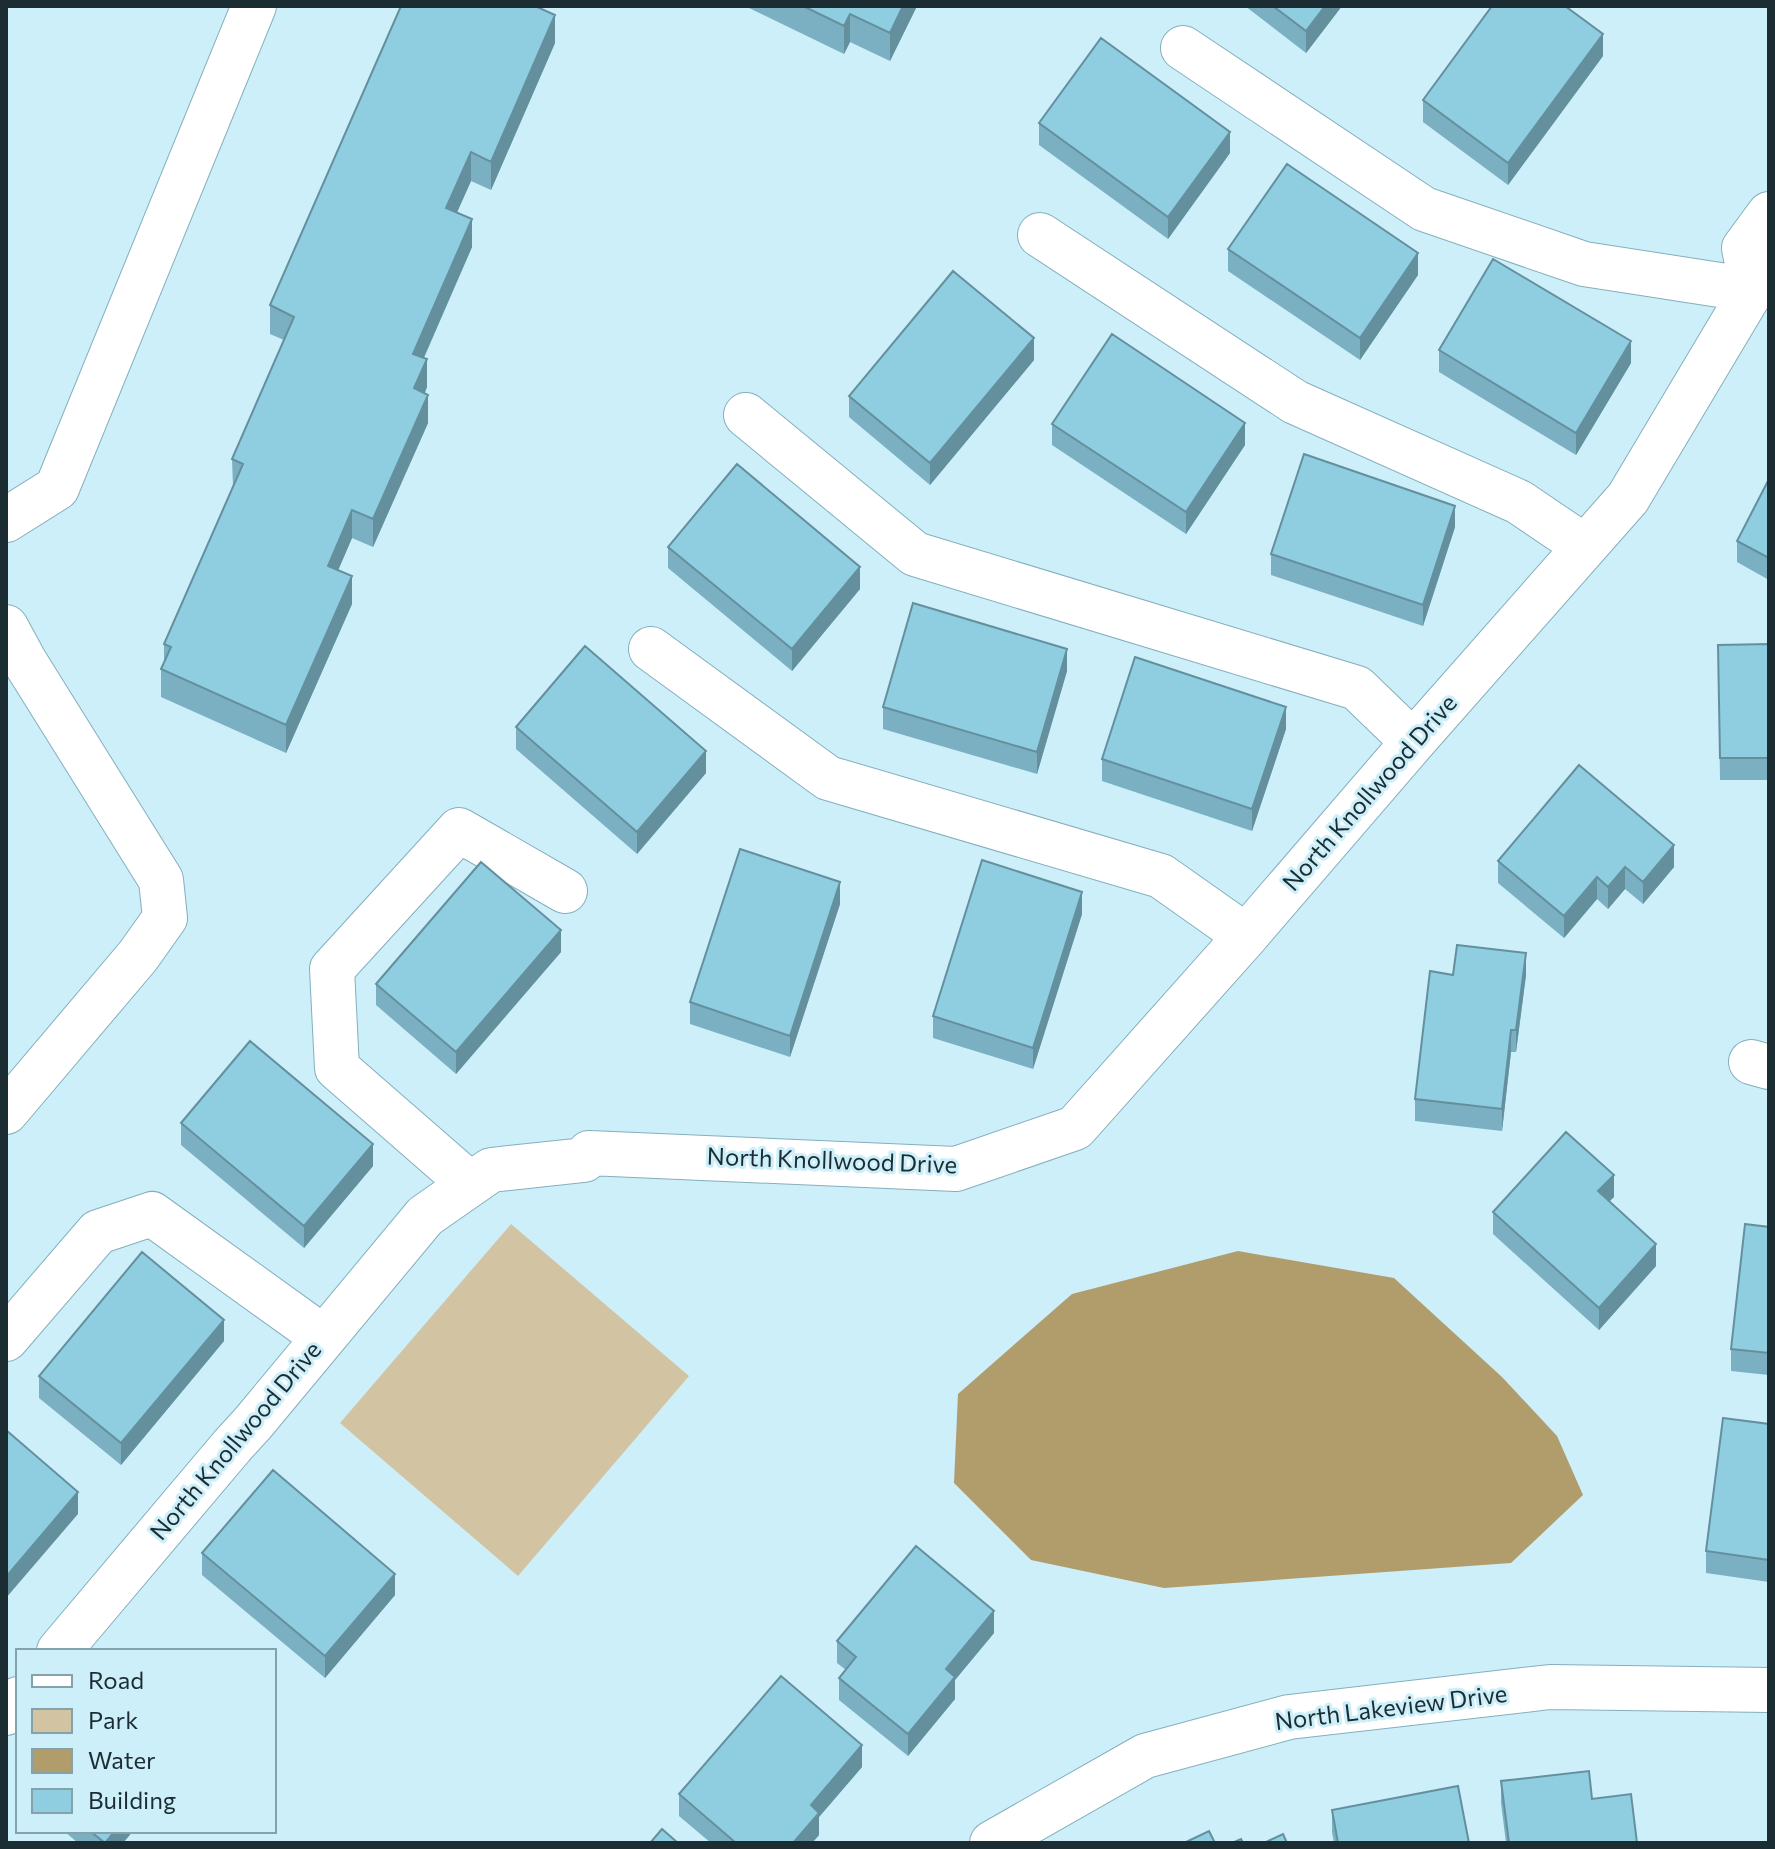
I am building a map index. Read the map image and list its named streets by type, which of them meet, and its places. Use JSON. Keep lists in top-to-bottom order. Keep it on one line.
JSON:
{"streets":{"street":["North Knollwood Drive","North Lakeview Drive"]},"legend":["Road","Park","Water","Building"]}
